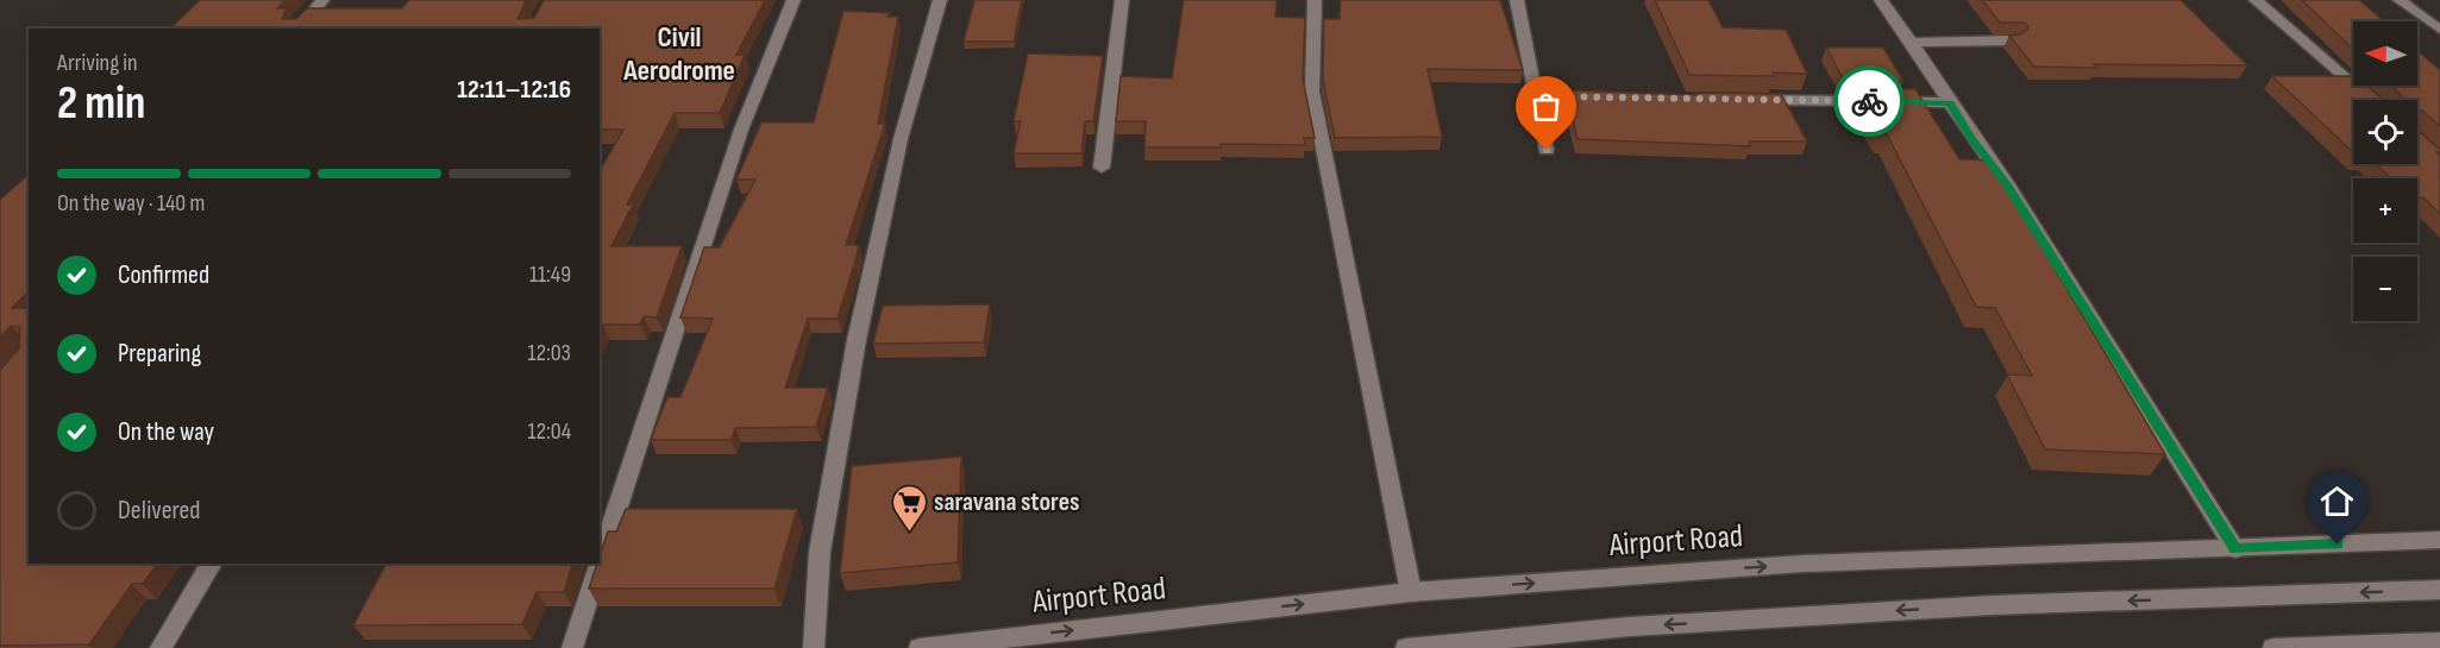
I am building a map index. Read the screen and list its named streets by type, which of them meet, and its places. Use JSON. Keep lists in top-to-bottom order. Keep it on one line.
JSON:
{"streets":{"street":["Airport Road"]},"districts":["Civil Aerodrome"],"places":{"supermarket":["saravana stores"]},"north":"left","page":{"map_buttons":["+","−"],"heading":["2 min","Arriving in","12:11–12:16"],"bar":"On the way · 140 m","list":[["Confirmed","11:49"],["Preparing","12:03"],["On the way","12:04"],"Delivered"]}}
